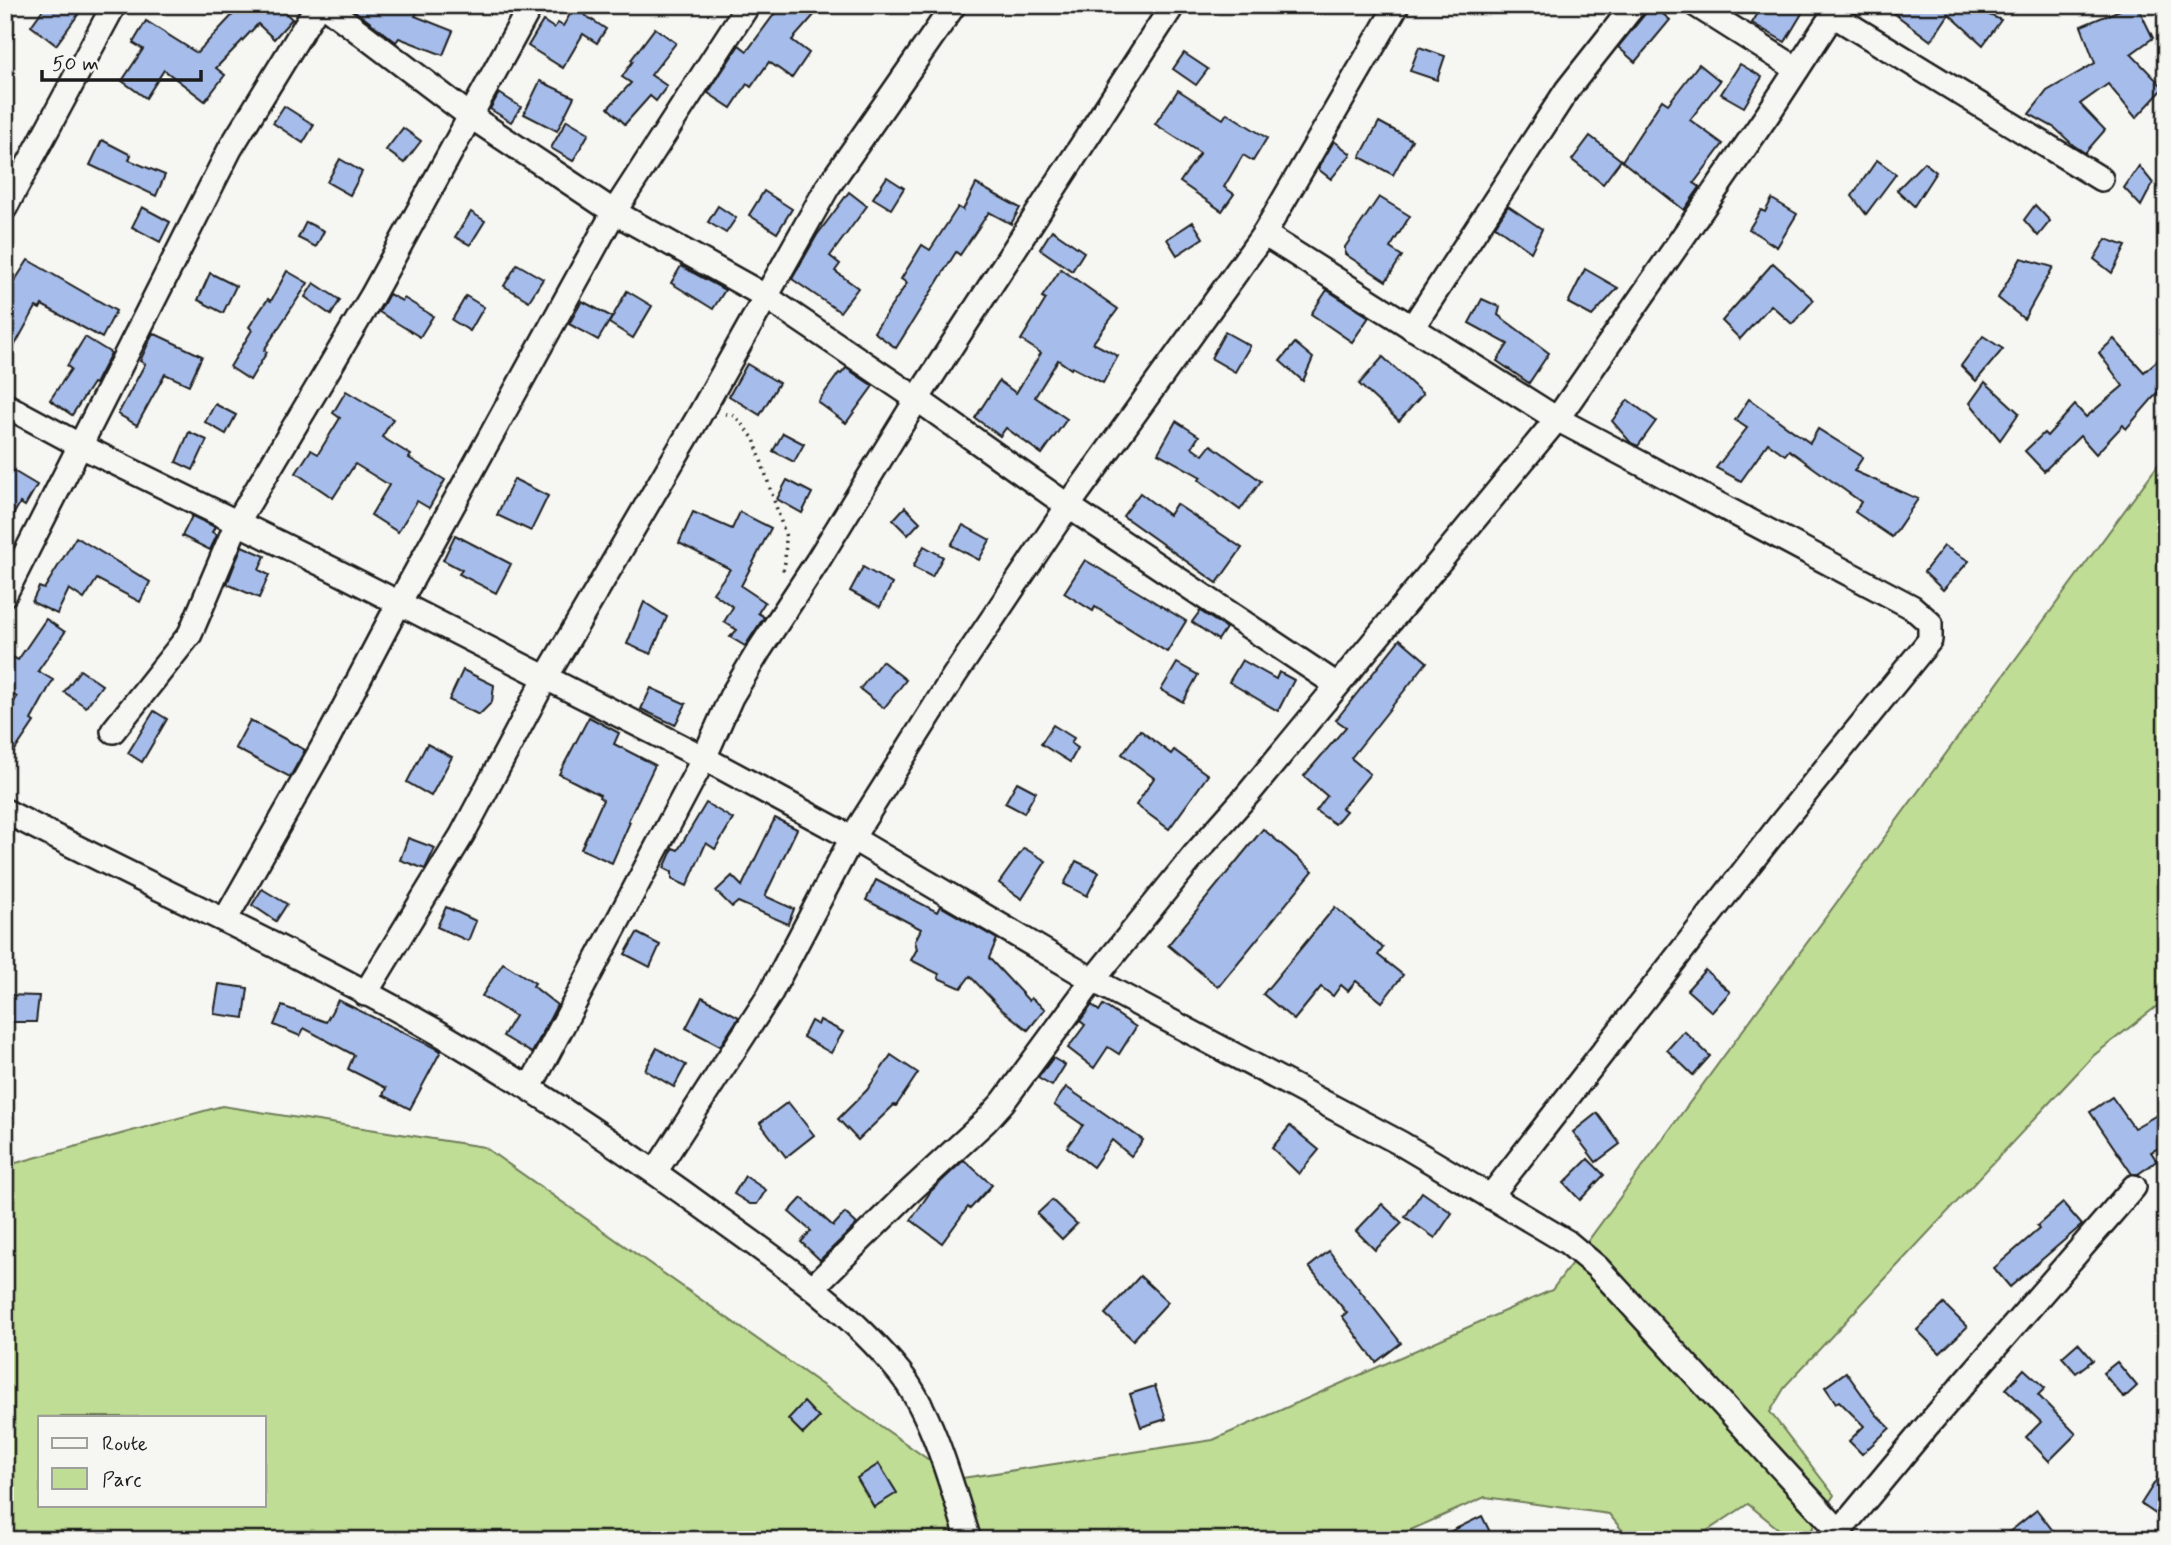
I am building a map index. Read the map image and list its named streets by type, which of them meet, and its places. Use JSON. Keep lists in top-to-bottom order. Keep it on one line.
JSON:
{"legend":["Route","Parc"],"scale_bar":"50 m"}
